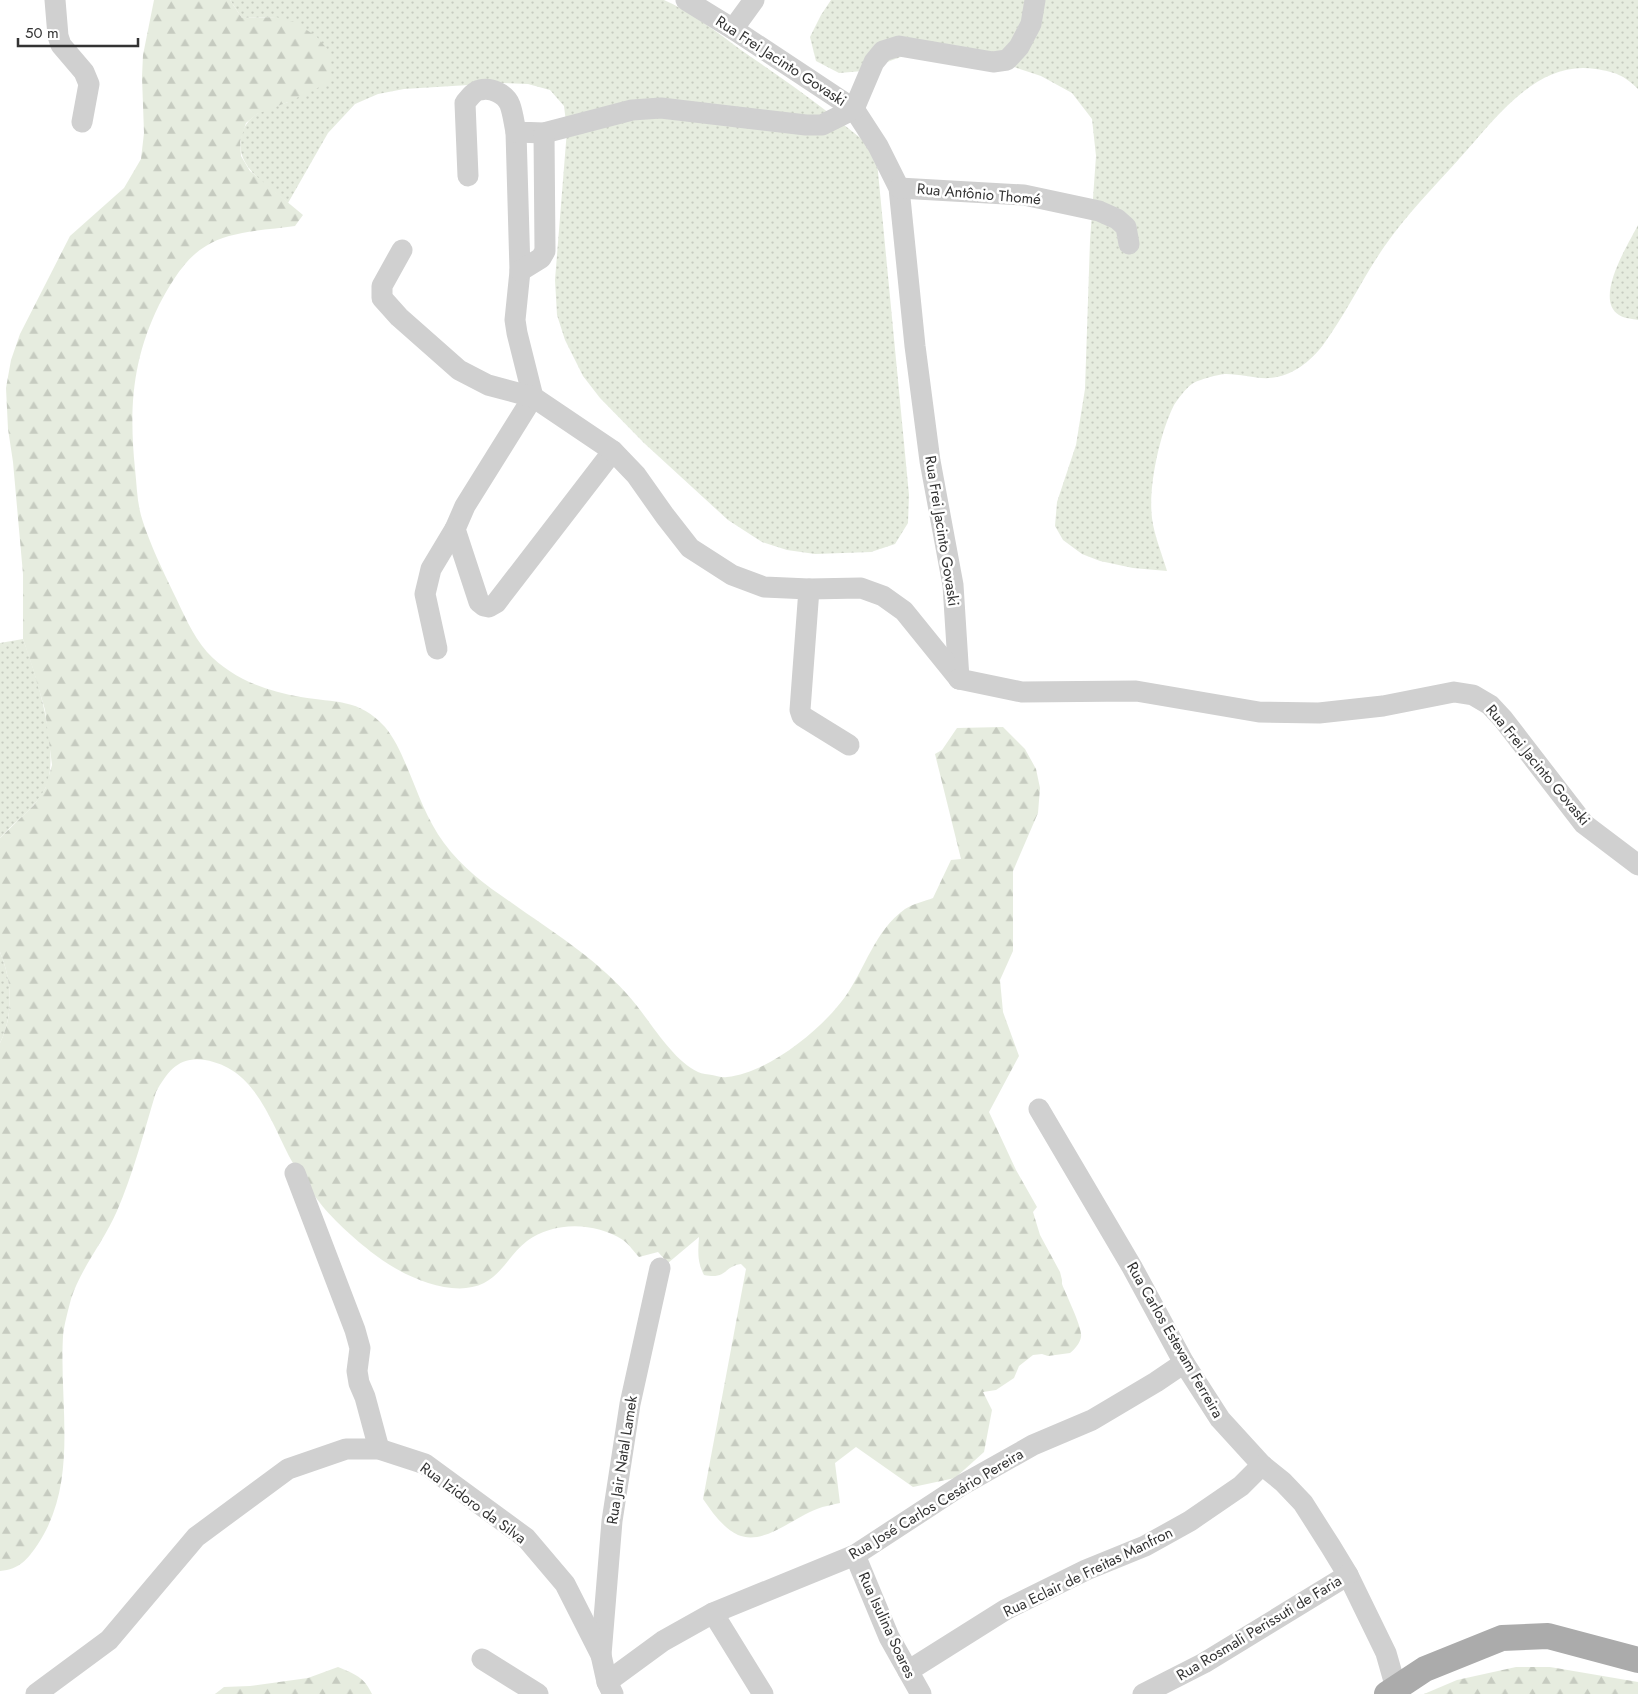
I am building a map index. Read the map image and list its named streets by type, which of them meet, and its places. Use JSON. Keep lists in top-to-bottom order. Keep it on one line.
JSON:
{"streets":{"street":["Rua Frei Jacinto Govaski","Rua Antônio Thomé","Rua Carlos Estevam Ferreira","Rua Jair Natal Lamek","Rua Izidoro da Silva","Rua José Carlos Cesário Pereira","Rua Eclair de Freitas Manfron","Rua Isulina Soares","Rua Rosmali Perissuti de Faria"]},"crossings":[["Rua Frei Jacinto Govaski","Rua Antônio Thomé"],["Rua Carlos Estevam Ferreira","Rua José Carlos Cesário Pereira"],["Rua Carlos Estevam Ferreira","Rua Eclair de Freitas Manfron"],["Rua Carlos Estevam Ferreira","Rua Rosmali Perissuti de Faria"],["Rua Jair Natal Lamek","Rua Izidoro da Silva"],["Rua Izidoro da Silva","Rua José Carlos Cesário Pereira"],["Rua José Carlos Cesário Pereira","Rua Isulina Soares"],["Rua Eclair de Freitas Manfron","Rua Isulina Soares"]],"scale_bar":"50 m"}
